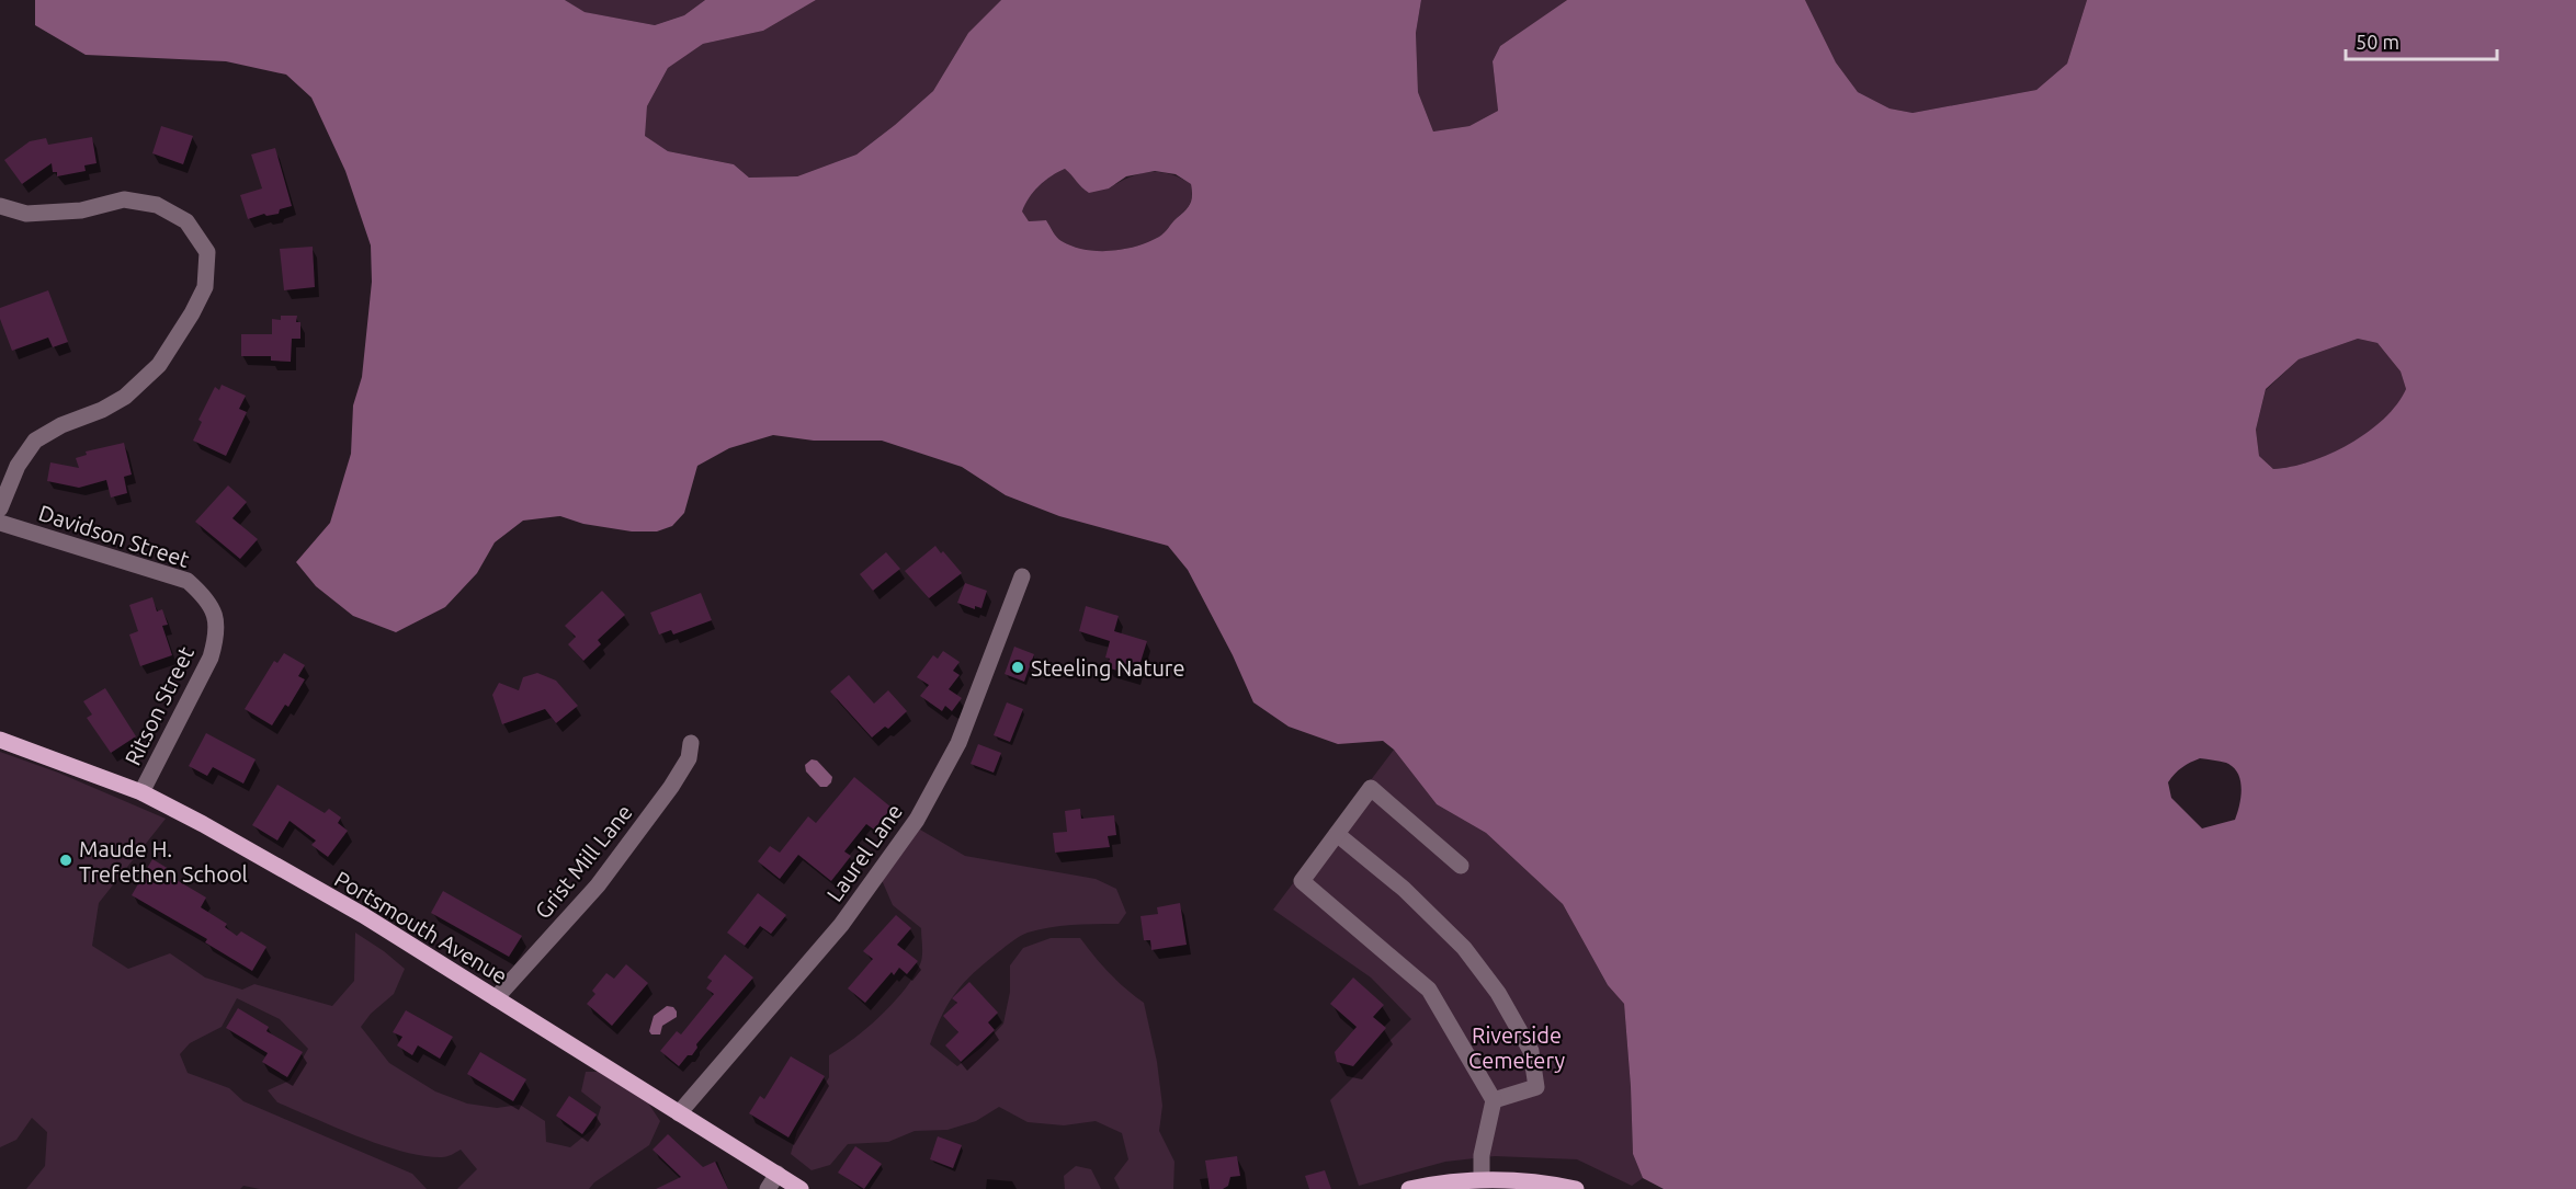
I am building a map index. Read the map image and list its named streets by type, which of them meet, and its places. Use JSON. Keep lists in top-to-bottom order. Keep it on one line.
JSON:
{"streets":{"main road":["Portsmouth Avenue"],"street":["Davidson Street","Ritson Street","Laurel Lane","Grist Mill Lane"]},"crossings":[["Davidson Street","Ritson Street"],["Ritson Street","Portsmouth Avenue"],["Laurel Lane","Portsmouth Avenue"],["Grist Mill Lane","Portsmouth Avenue"]],"parks":["Riverside Cemetery"],"places":["Steeling Nature","Maude H. Trefethen School"],"scale_bar":"50 m"}
